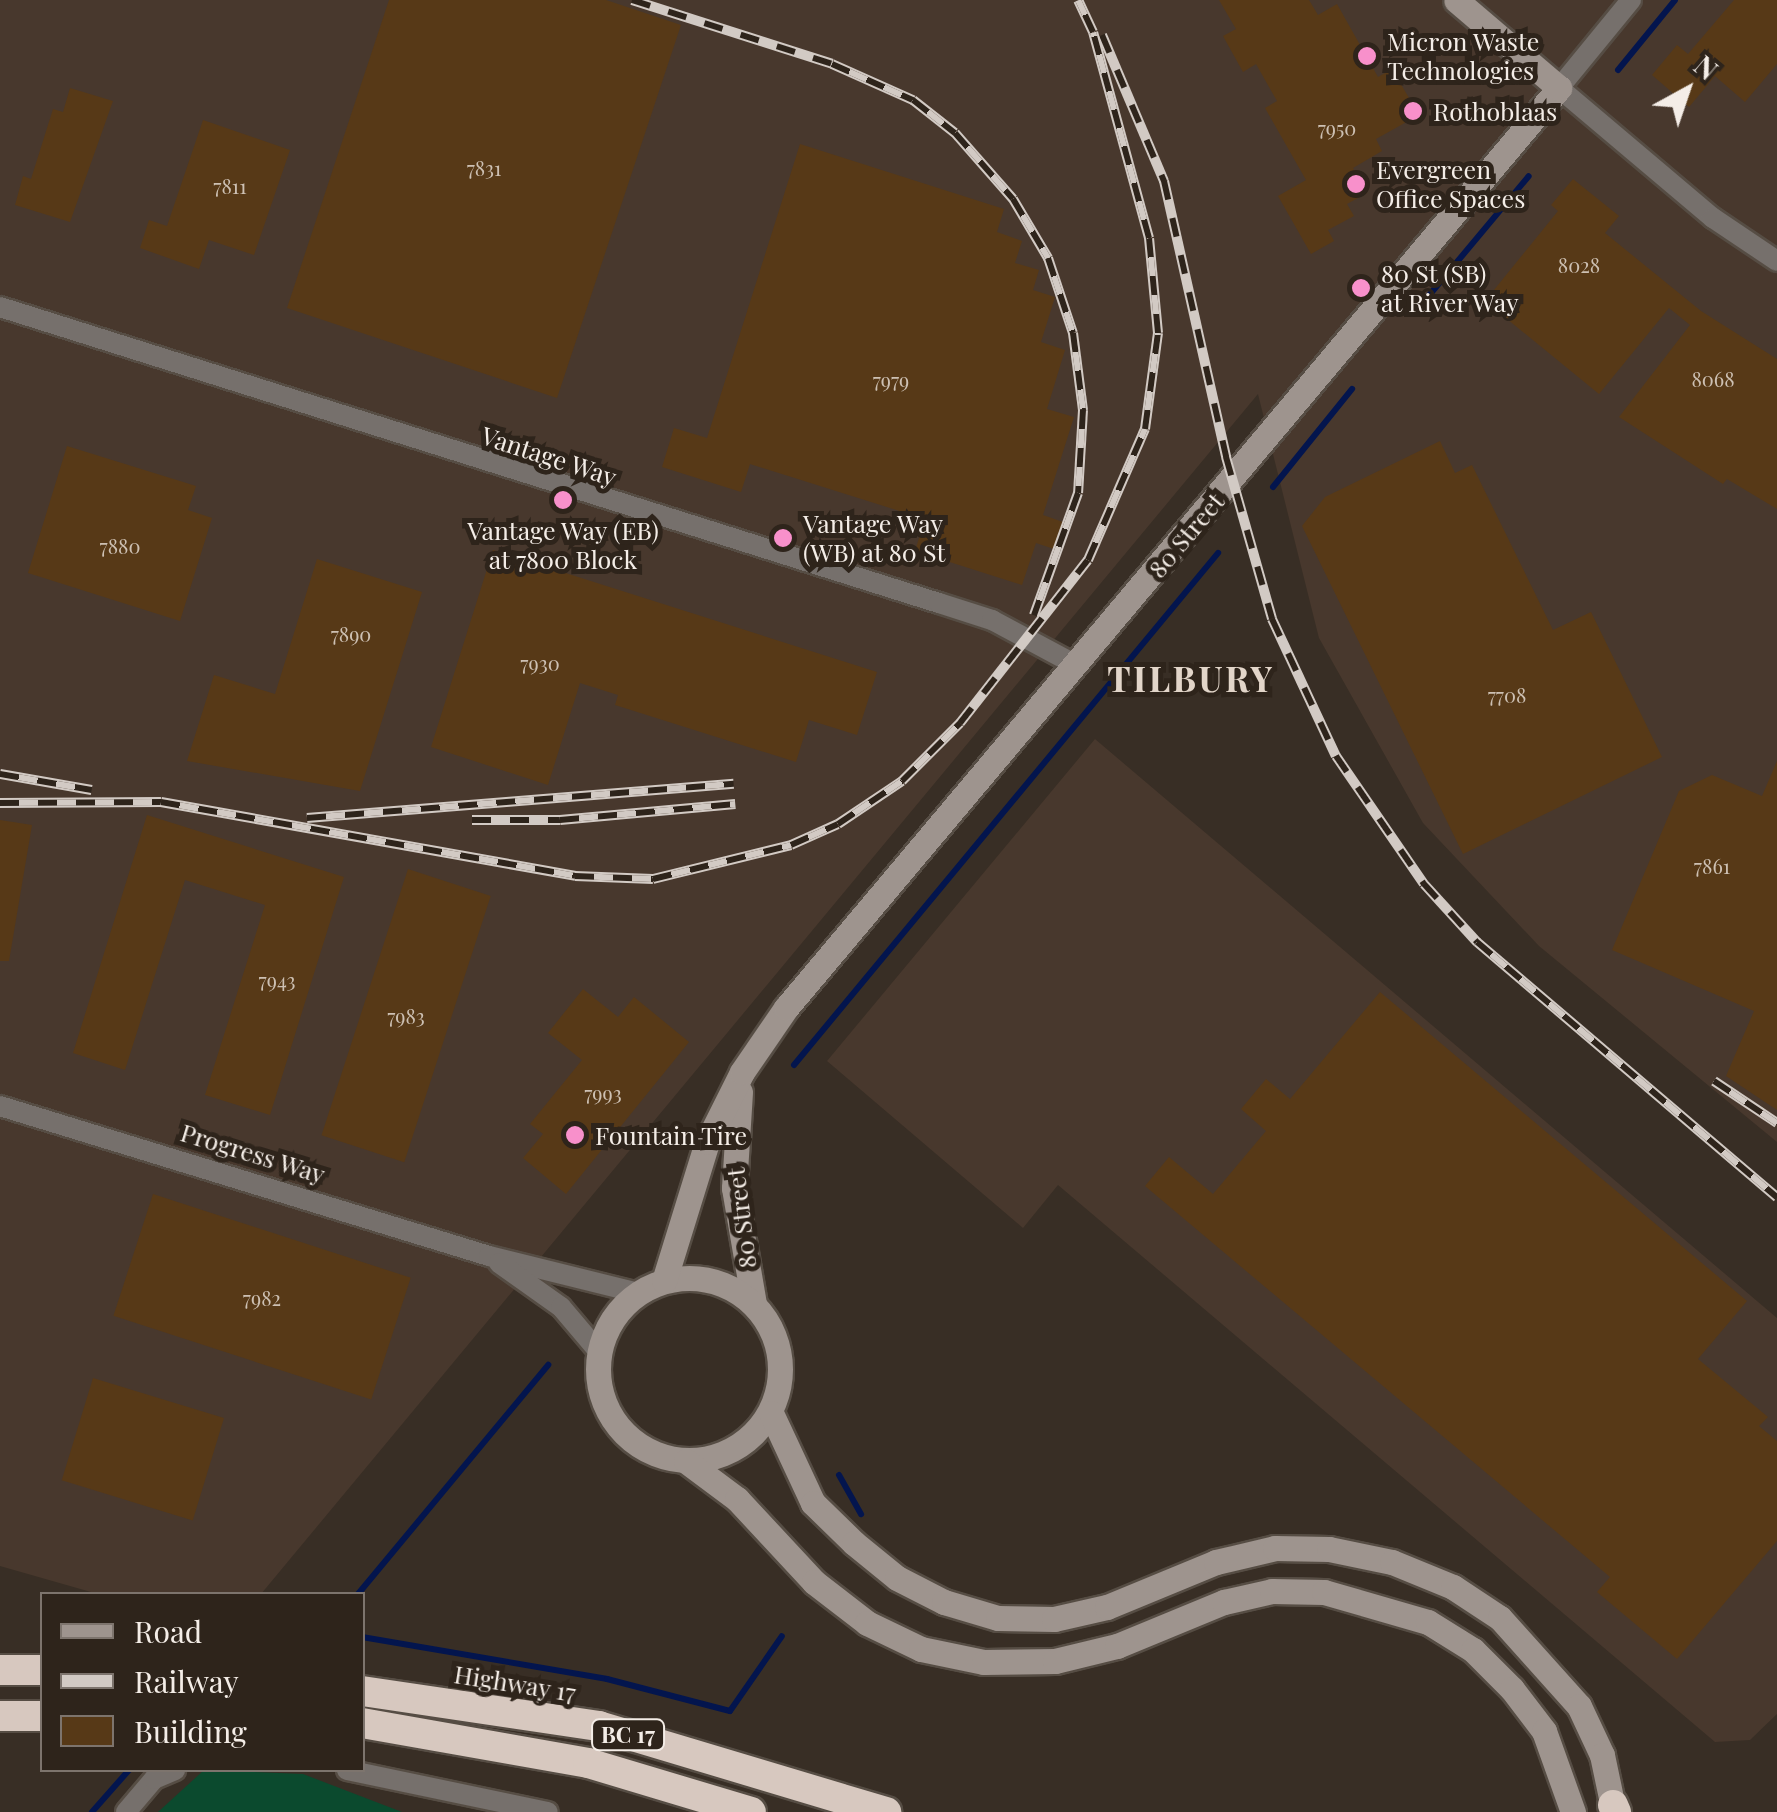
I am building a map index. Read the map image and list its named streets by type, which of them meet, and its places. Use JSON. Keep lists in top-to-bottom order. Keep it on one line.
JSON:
{"streets":{"highway":["Highway 17","BC 17"],"street":["Vantage Way","80 Street","Progress Way"]},"crossings":[["Vantage Way","80 Street"],["80 Street","Progress Way"]],"districts":["TILBURY"],"places":["Micron Waste Technologies","Rothoblaas","Evergreen Office Spaces","80 St (SB) at River Way","Vantage Way (EB) at 7800 Block","Vantage Way (WB) at 80 St","Fountain Tire"],"house_numbers":["7950","7831","7811","8028","8068","7979","7880","7890","7930","7708","7861","7943","7983","7993","7982"],"legend":["Road","Railway","Building"],"north":"top right"}
